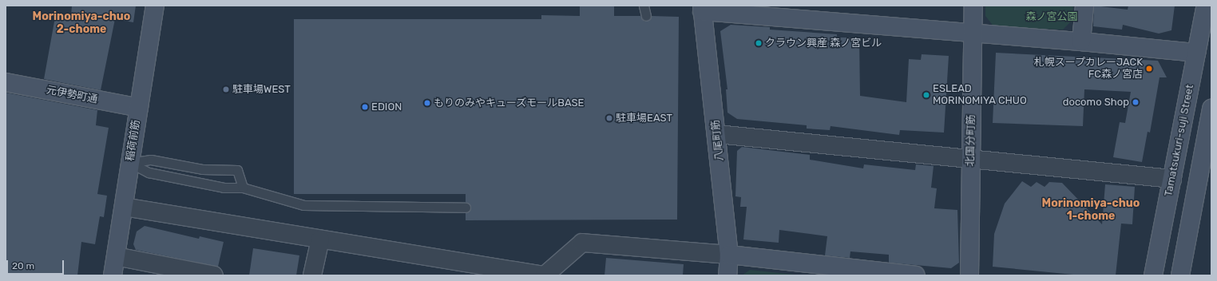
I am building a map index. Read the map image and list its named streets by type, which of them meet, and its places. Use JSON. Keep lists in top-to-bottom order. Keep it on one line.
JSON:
{"streets":{"street":["元伊勢町通","稲荷前筋","八尾町筋","北国分町筋","Tamatsukuri-suji Street"]},"crossings":[["元伊勢町通","稲荷前筋"]],"districts":["Morinomiya-chuo 2-chome","Morinomiya-chuo 1-chome"],"parks":["森ノ宮公園"],"places":["クラウン興産 森ノ宮ビル","札幌スープカレーJACK FC森ノ宮店","駐車場WEST","ESLEAD MORINOMIYA CHUO","docomo Shop","もりのみやキューズモールBASE","EDION","駐車場EAST"],"scale_bar":"20 m"}
